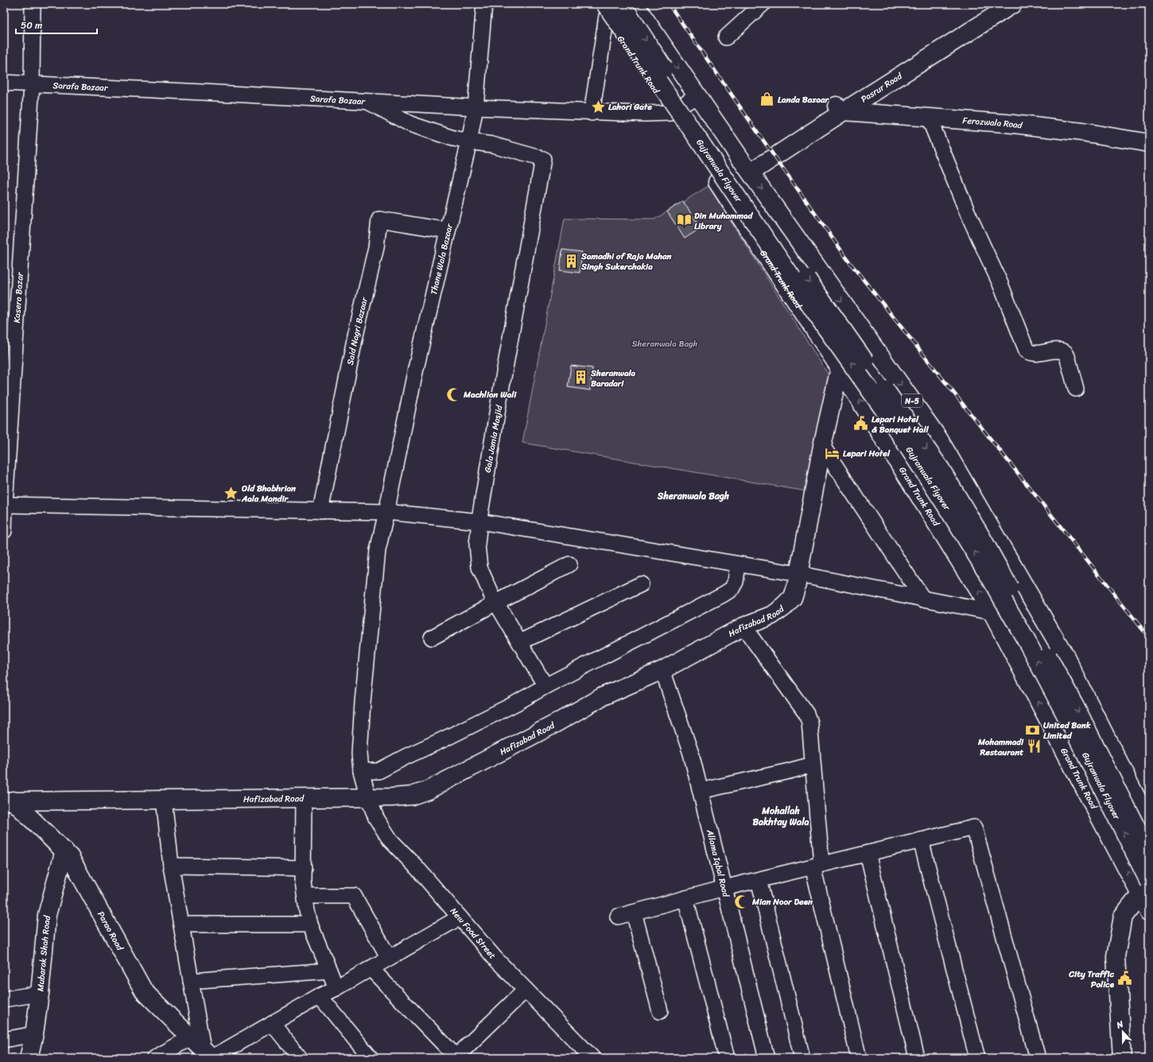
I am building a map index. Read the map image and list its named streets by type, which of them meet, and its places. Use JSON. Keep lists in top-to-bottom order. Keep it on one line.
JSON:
{"streets":{"main road":["Grand Trunk Road","Pasrur Road","Ferozwala Road","Gujranwala Flyover","N-5","Hafizabad Road","Parao Road","Mubarak Shah Road"],"street":["Sarafa Bazaar","Thane Wala Bazaar","Kasera Bazar","Said Nagri Bazaar","Gala Jamia Masjid","Allama Iqbal Road","New Food Street"]},"crossings":[["Grand Trunk Road","Sarafa Bazaar"],["Grand Trunk Road","Gujranwala Flyover"],["Grand Trunk Road","Hafizabad Road"],["Sarafa Bazaar","Thane Wala Bazaar"],["Sarafa Bazaar","Kasera Bazar"],["Pasrur Road","Ferozwala Road"],["Pasrur Road","N-5"],["Thane Wala Bazaar","Said Nagri Bazaar"],["Thane Wala Bazaar","Gala Jamia Masjid"],["Thane Wala Bazaar","New Food Street"],["Hafizabad Road","Allama Iqbal Road"],["Hafizabad Road","Parao Road"],["Hafizabad Road","New Food Street"],["Parao Road","Mubarak Shah Road"]],"districts":["Sheranwala Bagh","Mohallah Bakhtay Wala"],"parks":["Sheranwala Bagh"],"places":{"shop":["Landa Bazaar"],"place":["Lahori Gate","Old Bhabhrian Aala Mandir"],"library":["Din Muhammad Library"],"building":["Samadhi of Raja Mahan Singh Sukerchakia","Sheranwala Baradari"],"mosque":["Machlion Wali","Mian Noor Deen"],"public building":["Lepari Hotel & Banquet Hall","City Traffic Police"],"hotel":["Lepari Hotel"],"bank":["United Bank Limited"],"restaurant":["Mohammadi Restaurant"]},"scale_bar":"50 m","north":"top"}
